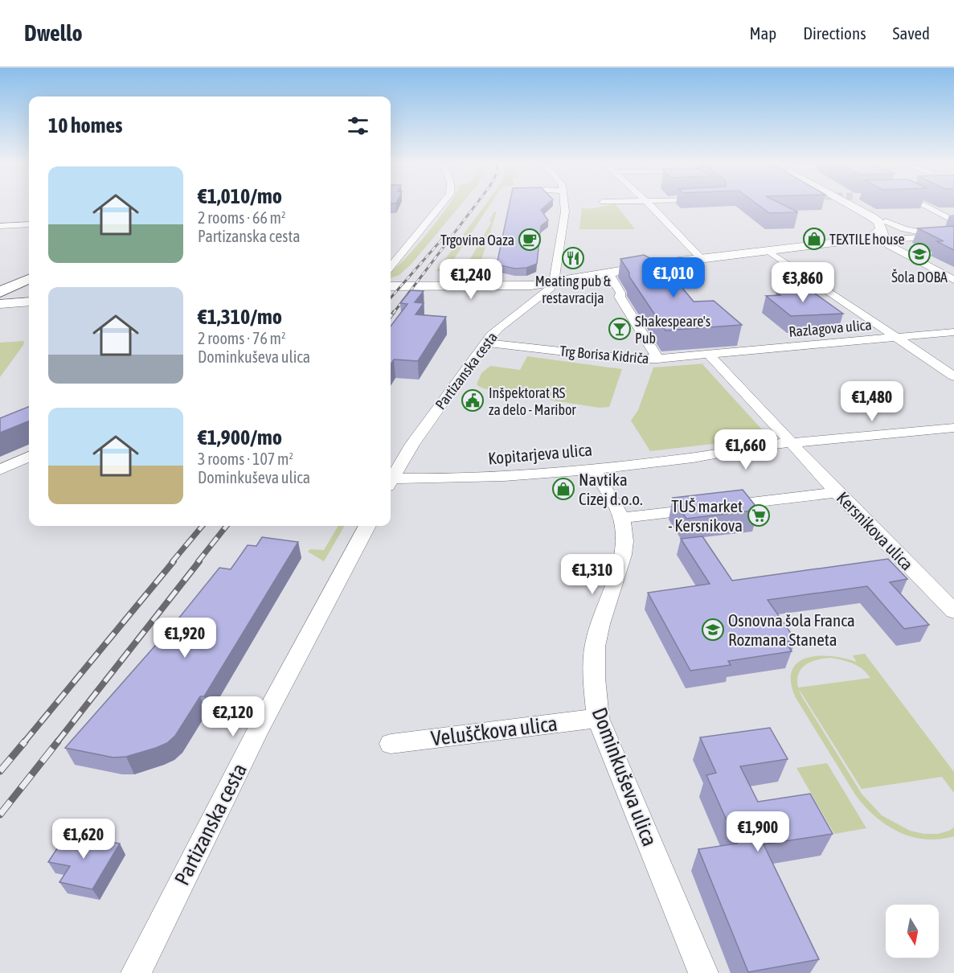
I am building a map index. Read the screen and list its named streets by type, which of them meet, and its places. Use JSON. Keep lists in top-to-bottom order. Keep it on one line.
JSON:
{"streets":{"street":["Razlagova ulica","Trg Borisa Kidriča","Partizanska cesta","Kopitarjeva ulica","Kersnikova ulica","Veluščkova ulica","Dominkuševa ulica"]},"crossings":[["Razlagova ulica","Trg Borisa Kidriča"],["Trg Borisa Kidriča","Partizanska cesta"],["Kopitarjeva ulica","Kersnikova ulica"],["Kopitarjeva ulica","Dominkuševa ulica"],["Veluščkova ulica","Dominkuševa ulica"]],"places":{"shop":["TEXTILE house","Navtika Cizej d.o.o."],"cafe":["Trgovina Oaza"],"school or university":["Šola DOBA","Osnovna šola Franca Rozmana Staneta"],"restaurant":["Meating pub & restavracija"],"bar":["Shakespeare's Pub"],"public building":["Inšpektorat RS za delo - Maribor"],"supermarket":["TUŠ market - Kersnikova"]},"north":"bottom","page":{"header":"Dwello","nav":["Map","Directions","Saved"],"heading":"10 homes","list":[{"name":"€1,010/mo","note":"2 rooms · 66 m² · Partizanska cesta"},{"name":"€1,310/mo","note":"2 rooms · 76 m² · Dominkuševa ulica"},{"name":"€1,900/mo","note":"3 rooms · 107 m² · Dominkuševa ulica"}],"price":["€1,010","€1,240","€3,860","€1,480","€1,660","€1,310","€1,920","€2,120","€1,900","€1,620"]}}
